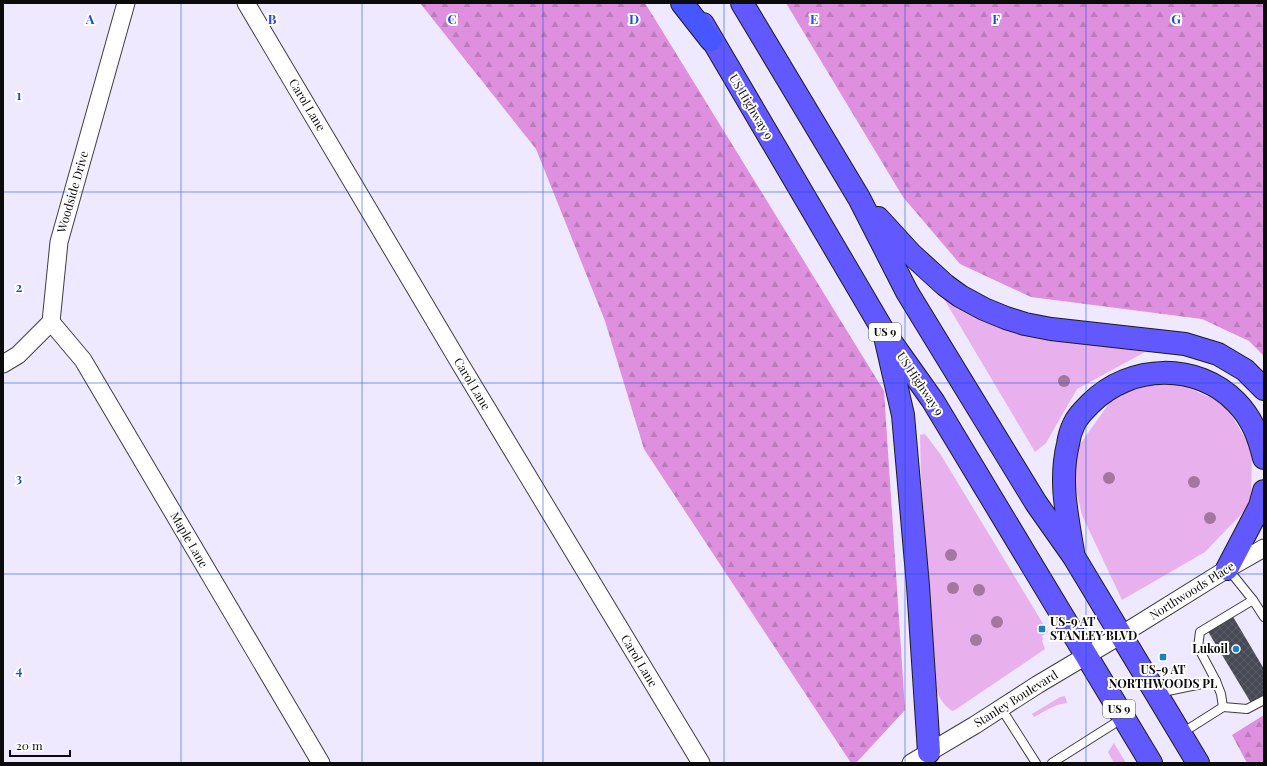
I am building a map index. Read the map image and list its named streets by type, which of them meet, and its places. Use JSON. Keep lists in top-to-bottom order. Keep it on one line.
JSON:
{"streets":{"highway":["US Highway 9","US 9"],"street":["Carol Lane","Woodside Drive","Maple Lane","Northwoods Place","Stanley Boulevard"]},"crossings":[["US Highway 9","Stanley Boulevard"],["Woodside Drive","Maple Lane"],["Northwoods Place","Stanley Boulevard"]],"places":{"transit":["US-9 AT STANLEY BLVD","US-9 AT NORTHWOODS PL"],"other":["Lukoil"]},"scale_bar":"20 m","grid":{"columns":["A","B","C","D","E","F","G"],"rows":["1","2","3","4"]}}
